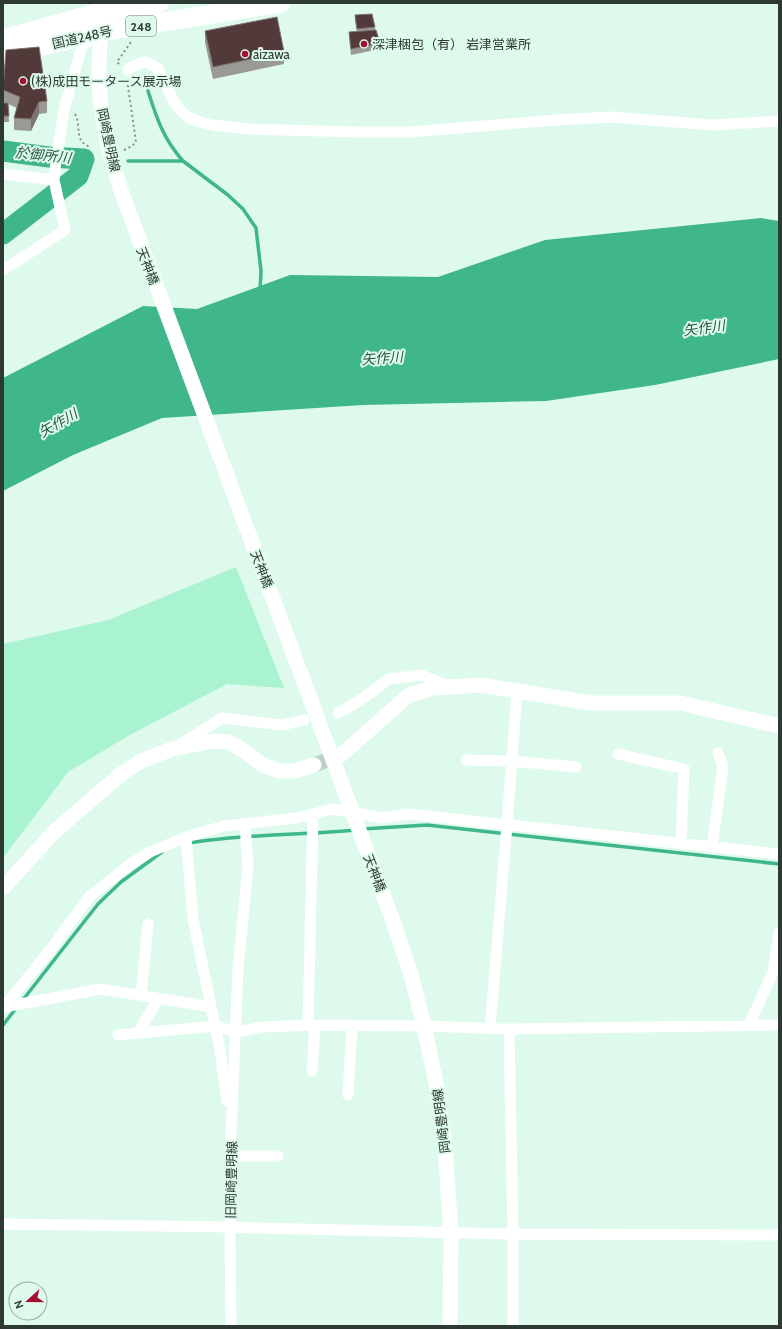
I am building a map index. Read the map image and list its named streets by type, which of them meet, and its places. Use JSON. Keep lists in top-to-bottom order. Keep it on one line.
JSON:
{"streets":{"highway":["248","国道248号"],"main road":["岡崎豊明線","天神橋"],"street":["旧岡崎豊明線"]},"crossings":[["国道248号","岡崎豊明線"],["岡崎豊明線","天神橋"]],"water":["於御所川","矢作川"],"places":["深津梱包（有） 岩津営業所","aizawa","(株)成田モータース展示場"],"north":"left"}
